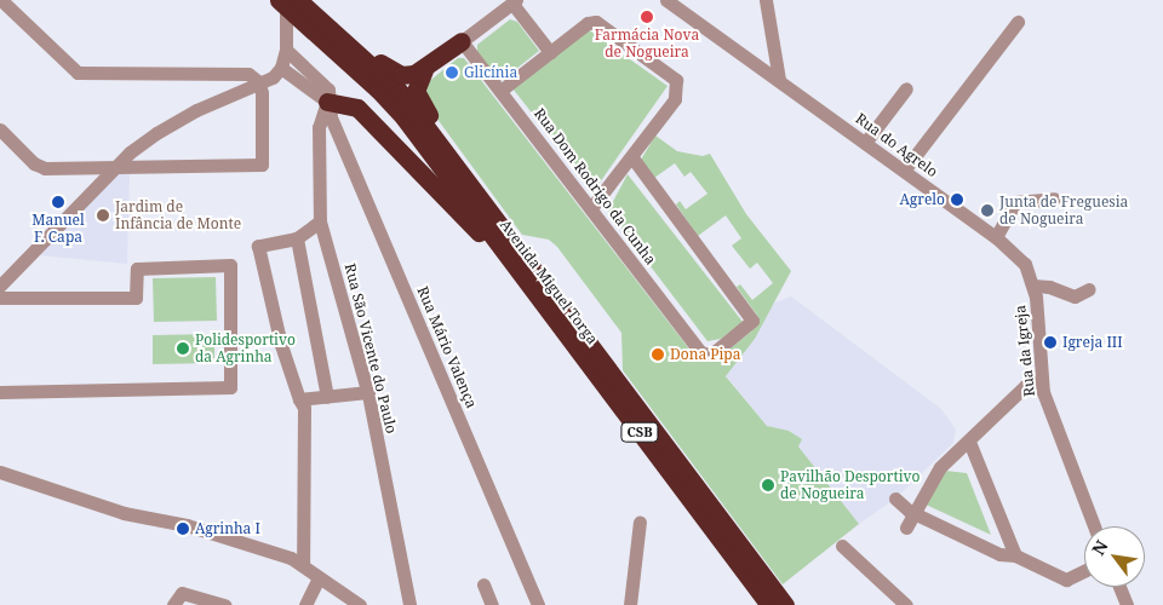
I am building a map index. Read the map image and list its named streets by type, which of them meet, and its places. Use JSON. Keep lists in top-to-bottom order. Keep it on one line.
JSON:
{"streets":{"highway":["Avenida Miguel Torga","CSB"],"street":["Rua do Agrelo","Rua Dom Rodrigo da Cunha","Rua Mário Valença","Rua São Vicente do Paulo","Rua da Igreja"]},"crossings":[["Rua do Agrelo","Rua da Igreja"],["Rua Mário Valença","Rua São Vicente do Paulo"]],"places":["Farmácia Nova de Nogueira","Glicínia","Agrelo","Manuel F. Capa","Junta de Freguesia de Nogueira","Jardim de Infância de Monte","Igreja III","Polidesportivo da Agrinha","Dona Pipa","Pavilhão Desportivo de Nogueira","Agrinha I"],"north":"top left"}
